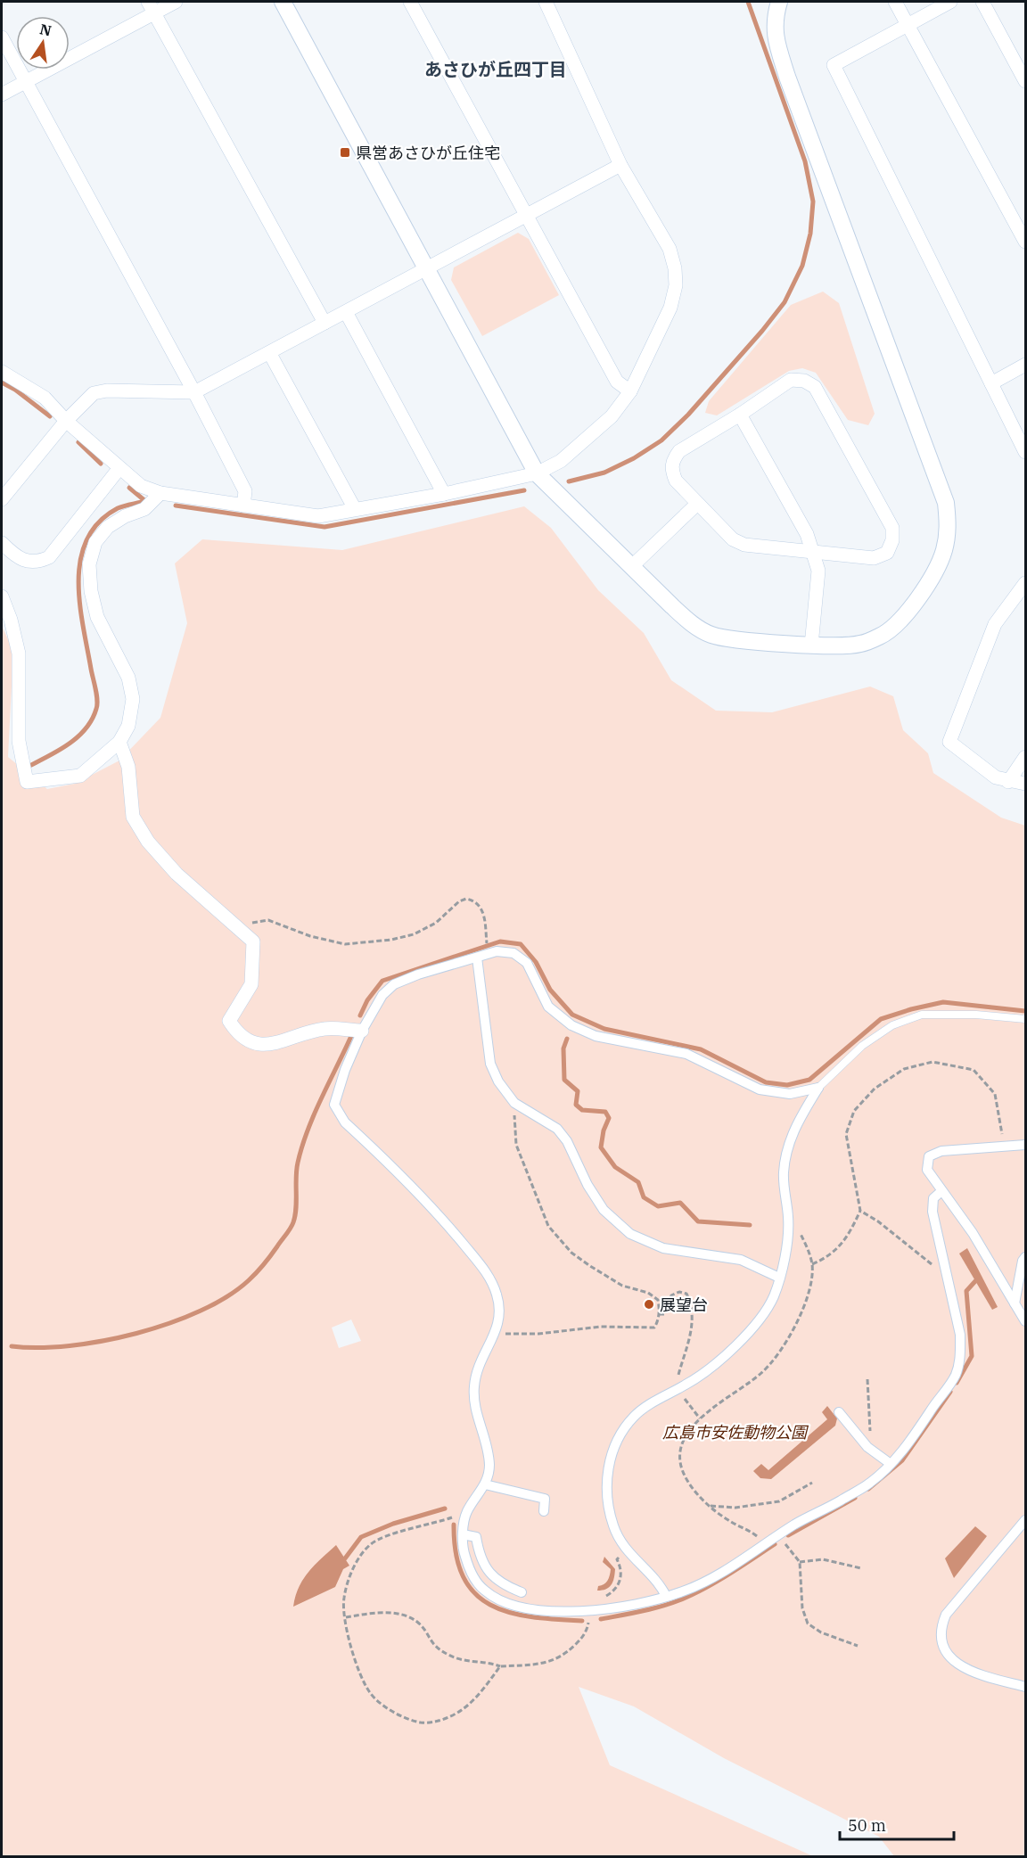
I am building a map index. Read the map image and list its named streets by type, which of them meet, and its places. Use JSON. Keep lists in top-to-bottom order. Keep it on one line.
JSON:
{"districts":["あさひが丘四丁目"],"parks":["広島市安佐動物公園"],"places":{"transit":["県営あさひが丘住宅"],"other":["展望台"]},"scale_bar":"50 m","north":"top"}
